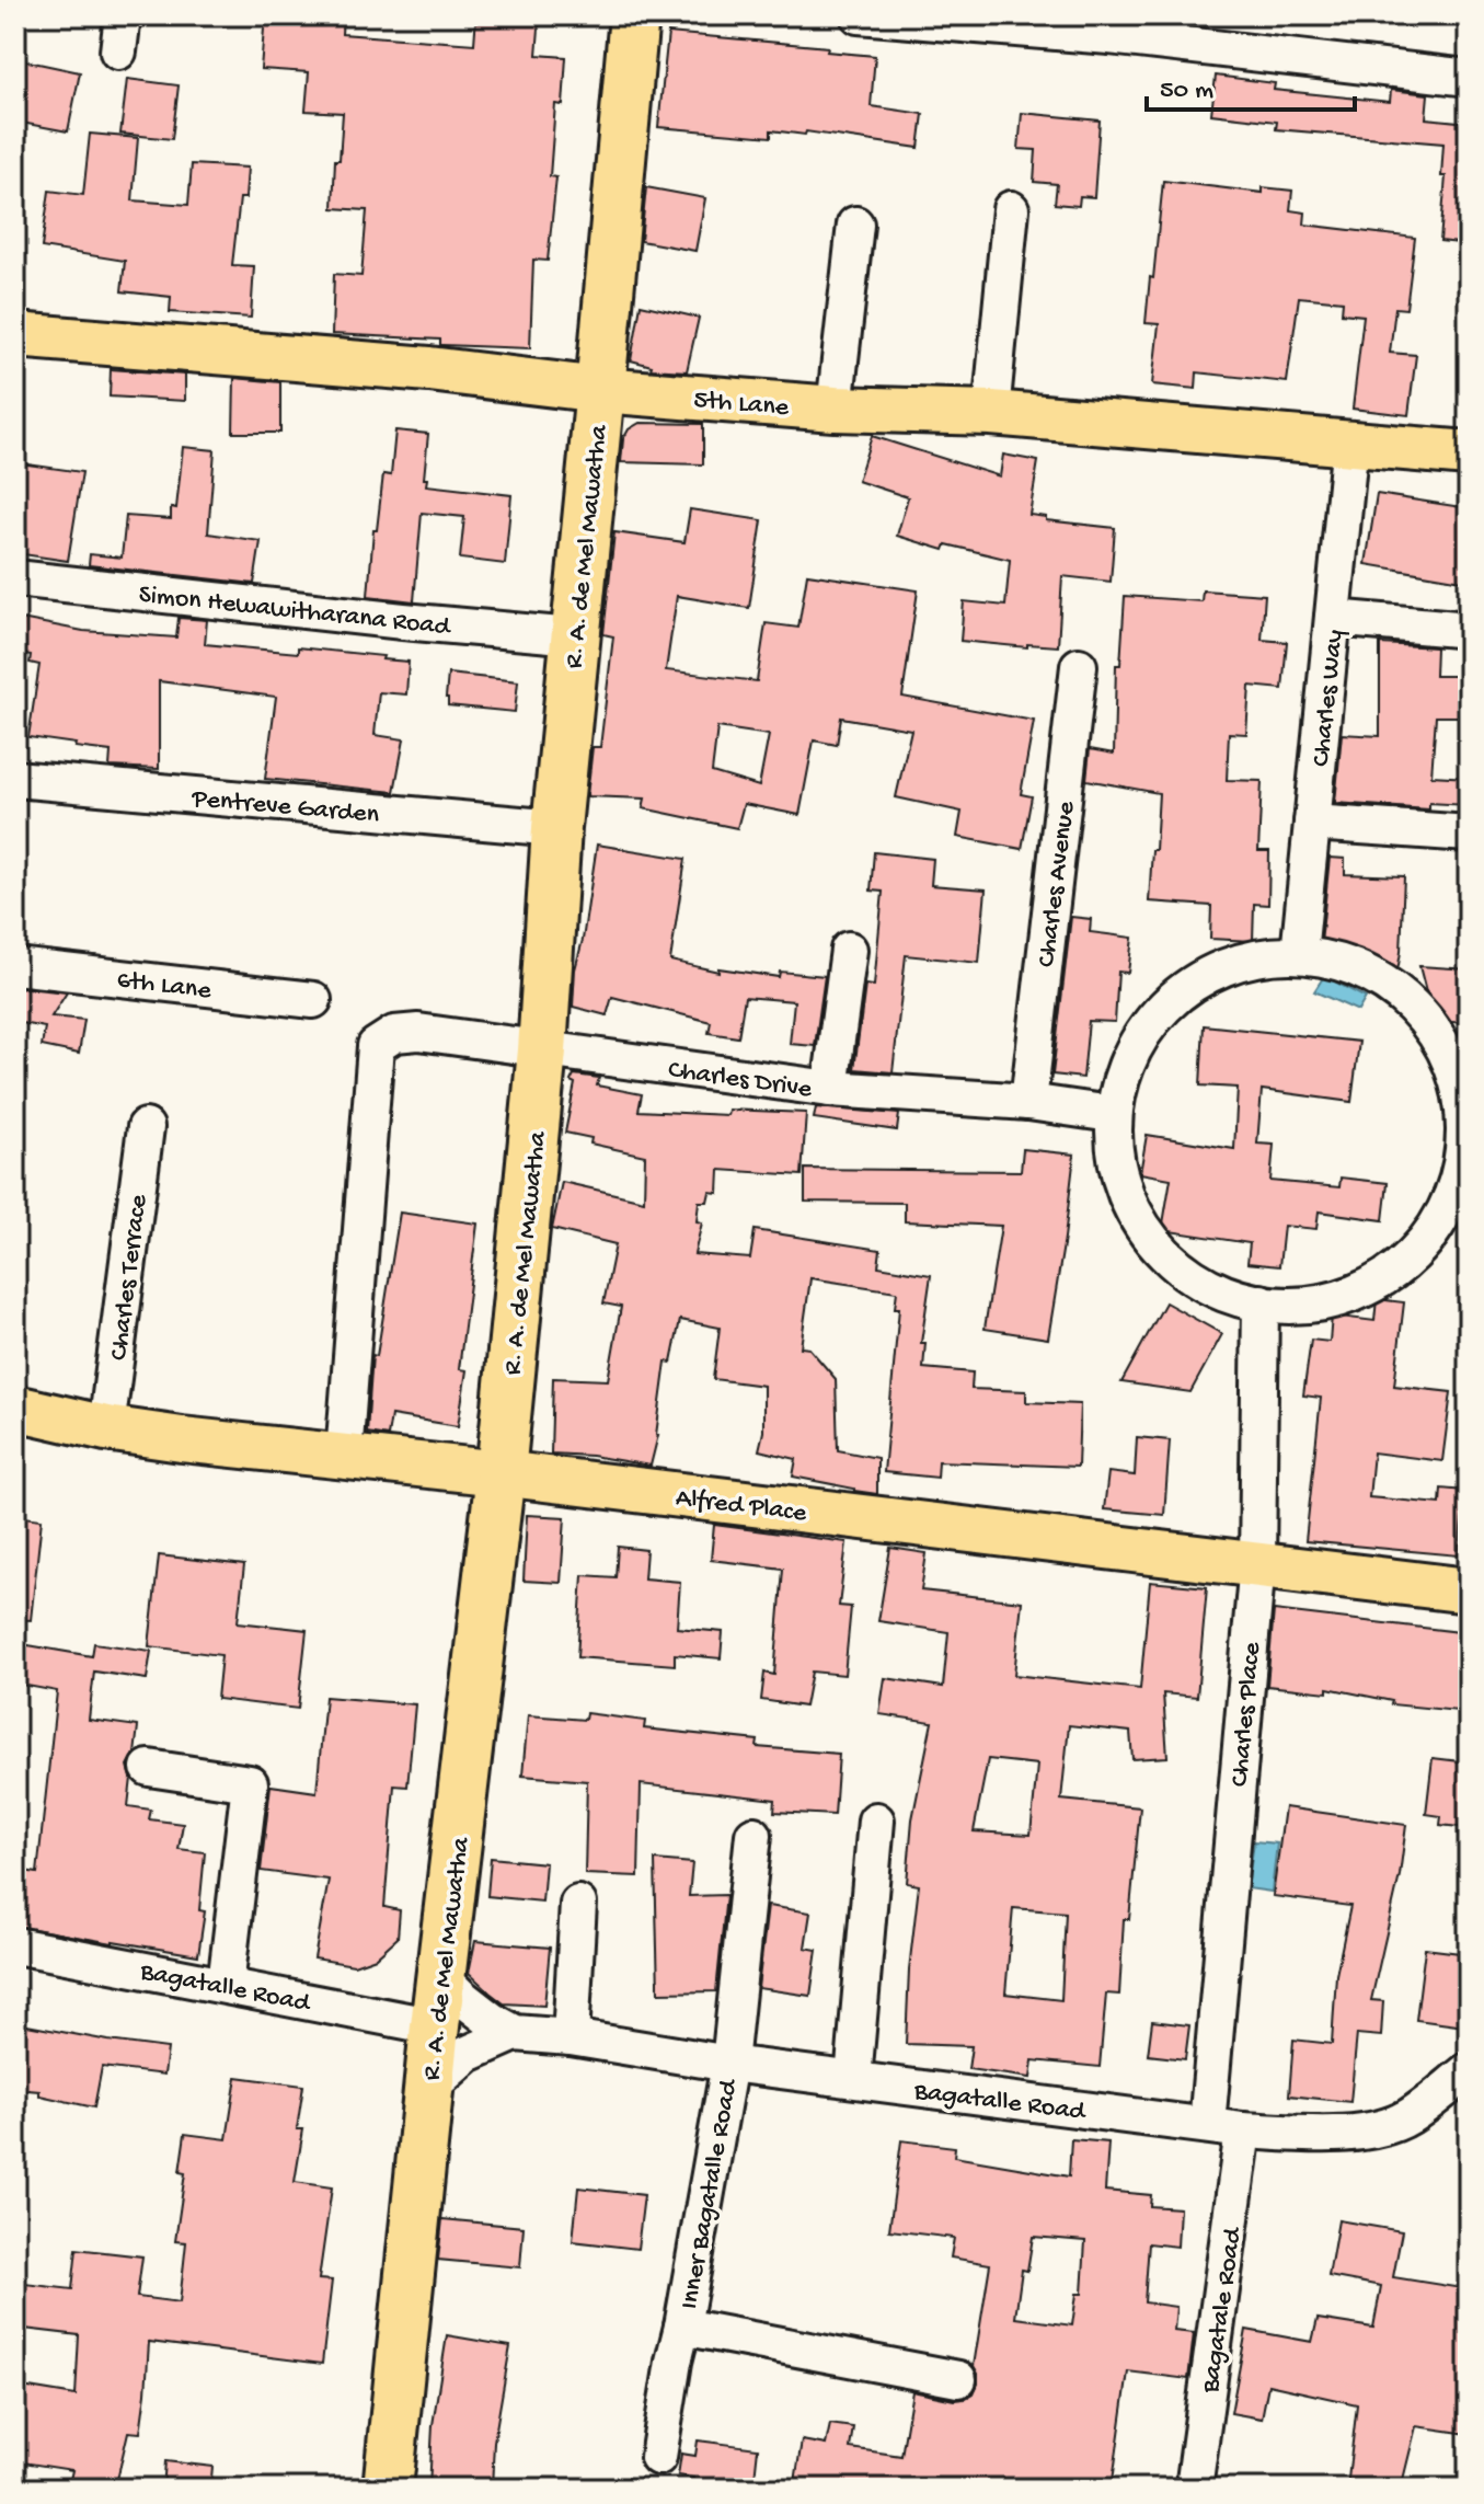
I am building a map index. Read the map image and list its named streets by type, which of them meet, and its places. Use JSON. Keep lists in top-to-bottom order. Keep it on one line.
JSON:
{"streets":{"highway":["R. A. de Mel Mawatha"],"main road":["5th Lane","Alfred Place"],"street":["Simon Hewawitharana Road","Charles Way","Pentreve Garden","Charles Avenue","6th Lane","Charles Drive","Charles Terrace","Charles Place","Bagatalle Road","Inner Bagatalle Road","Bagatale Road"]},"crossings":[["5th Lane","R. A. de Mel Mawatha"],["5th Lane","Charles Way"],["R. A. de Mel Mawatha","Simon Hewawitharana Road"],["R. A. de Mel Mawatha","Pentreve Garden"],["R. A. de Mel Mawatha","Charles Drive"],["R. A. de Mel Mawatha","Alfred Place"],["R. A. de Mel Mawatha","Bagatalle Road"],["Charles Avenue","Charles Drive"],["Charles Drive","Alfred Place"],["Charles Terrace","Alfred Place"],["Alfred Place","Charles Place"],["Charles Place","Bagatalle Road"],["Bagatalle Road","Inner Bagatalle Road"],["Bagatalle Road","Bagatale Road"]],"scale_bar":"50 m"}
